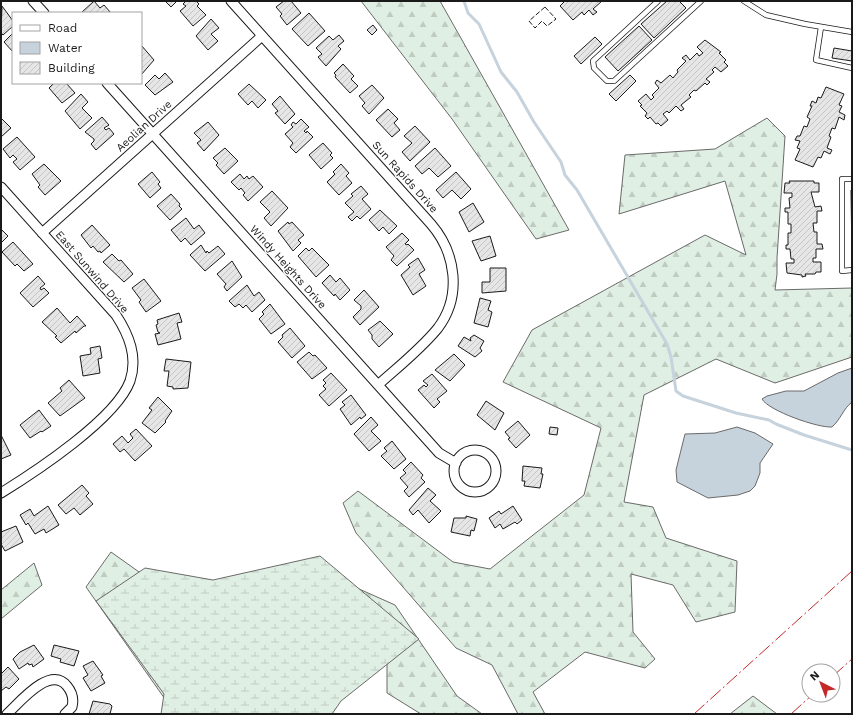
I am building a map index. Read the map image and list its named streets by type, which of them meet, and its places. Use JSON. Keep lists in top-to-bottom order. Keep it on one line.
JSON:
{"streets":{"street":["Aeolian Drive","Sun Rapids Drive","Windy Heights Drive","East Sunwind Drive"]},"crossings":[["Aeolian Drive","Sun Rapids Drive"],["Aeolian Drive","Windy Heights Drive"],["Aeolian Drive","East Sunwind Drive"],["Sun Rapids Drive","Windy Heights Drive"]],"legend":["Road","Water","Building"],"north":"top left"}
